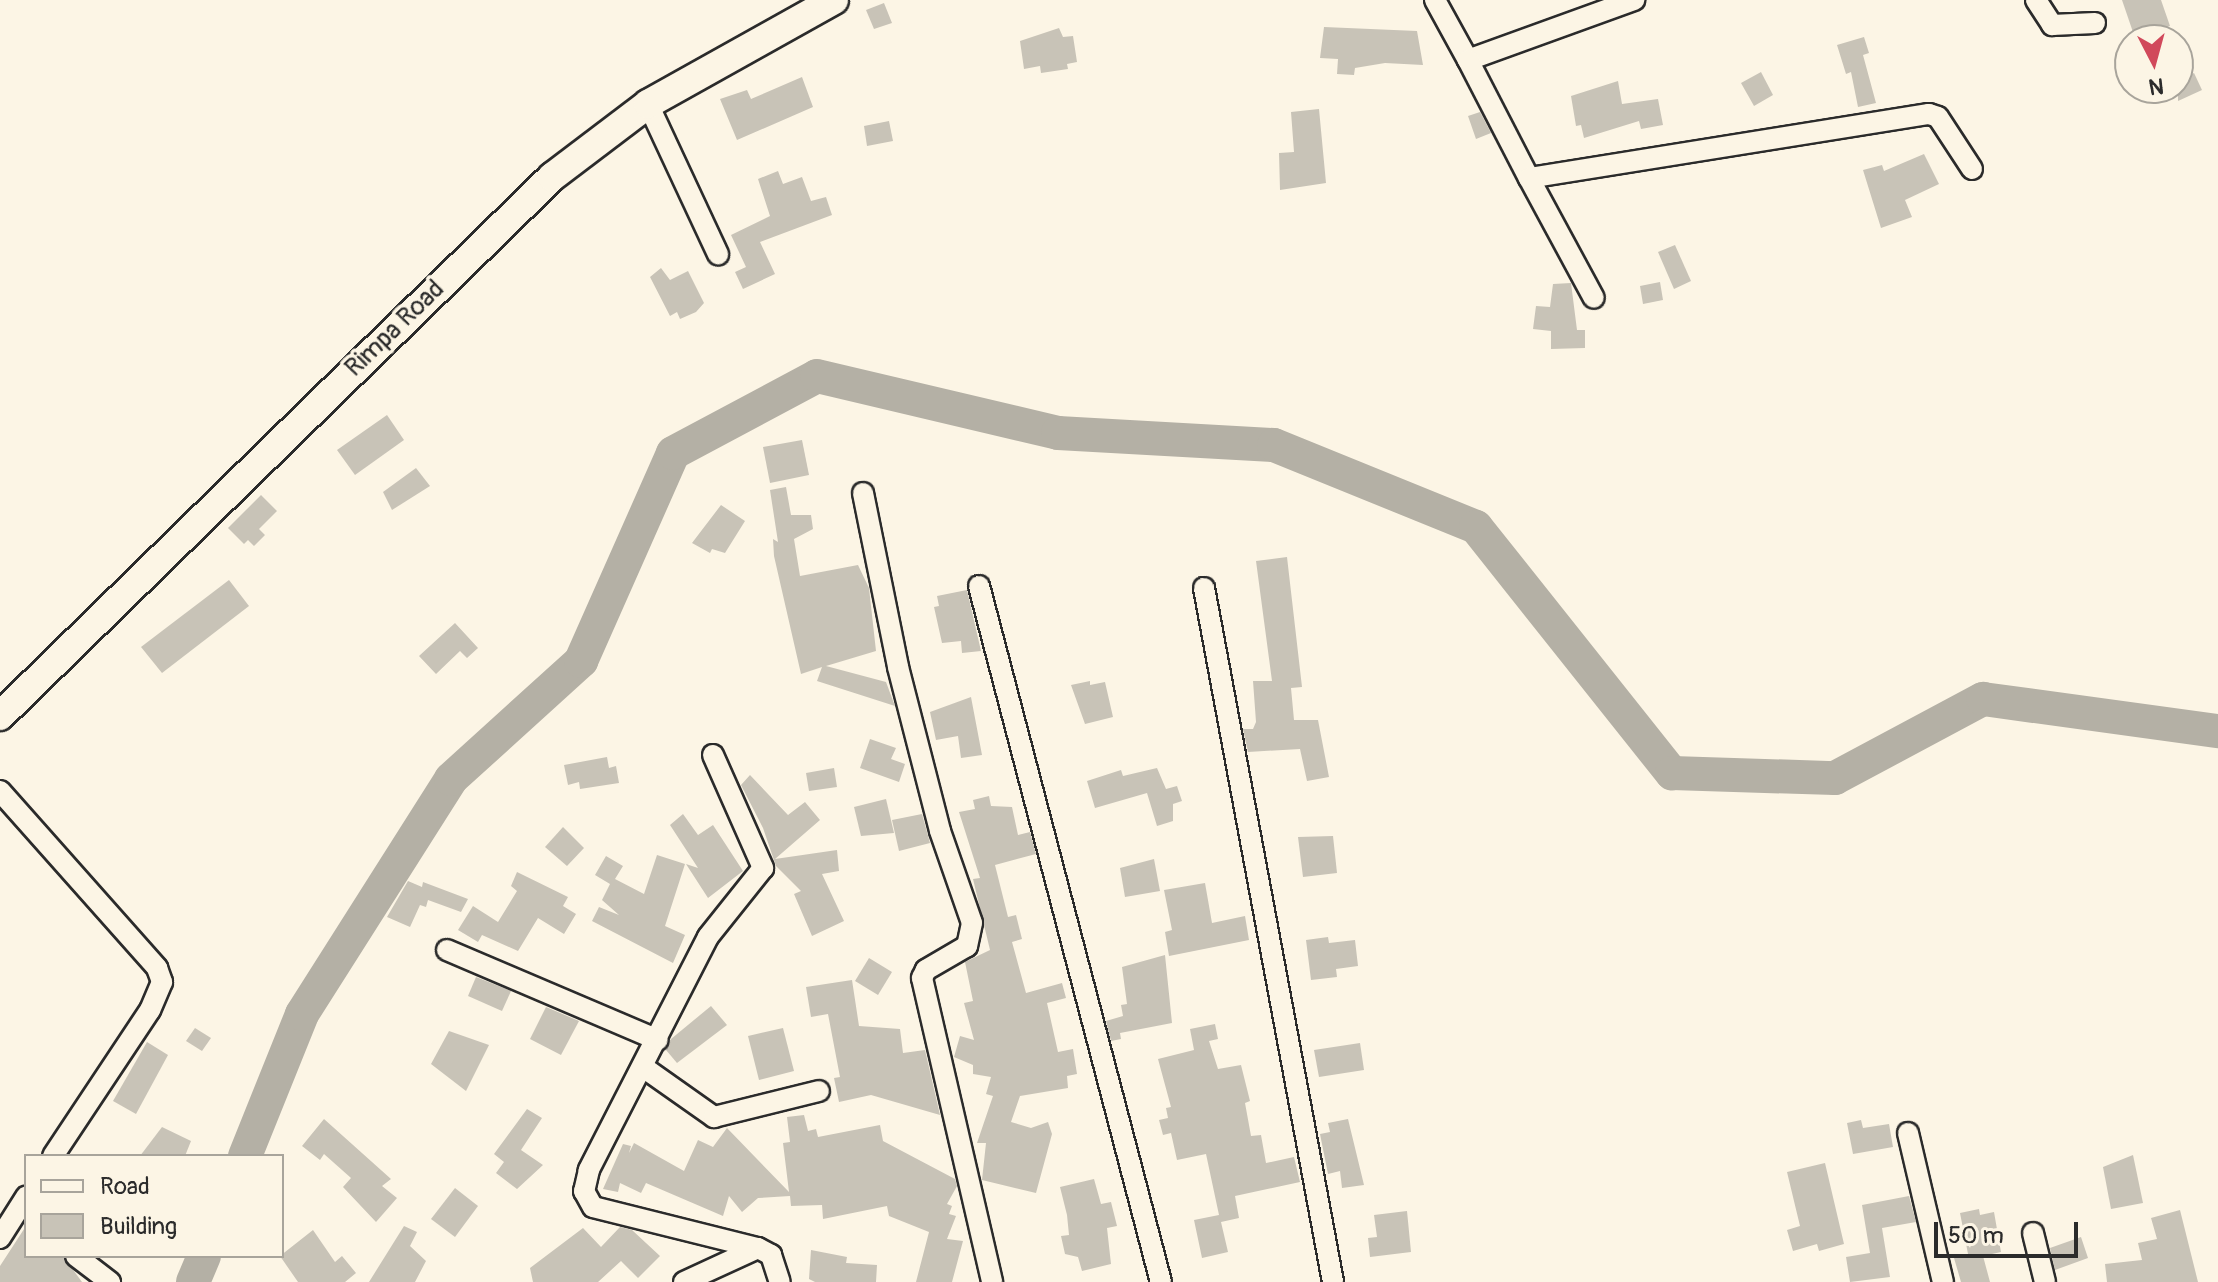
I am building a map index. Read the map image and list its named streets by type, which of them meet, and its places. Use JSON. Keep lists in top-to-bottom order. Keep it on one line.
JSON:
{"streets":{"street":["Rimpa Road"]},"legend":["Road","Building"],"scale_bar":"50 m","north":"bottom"}
